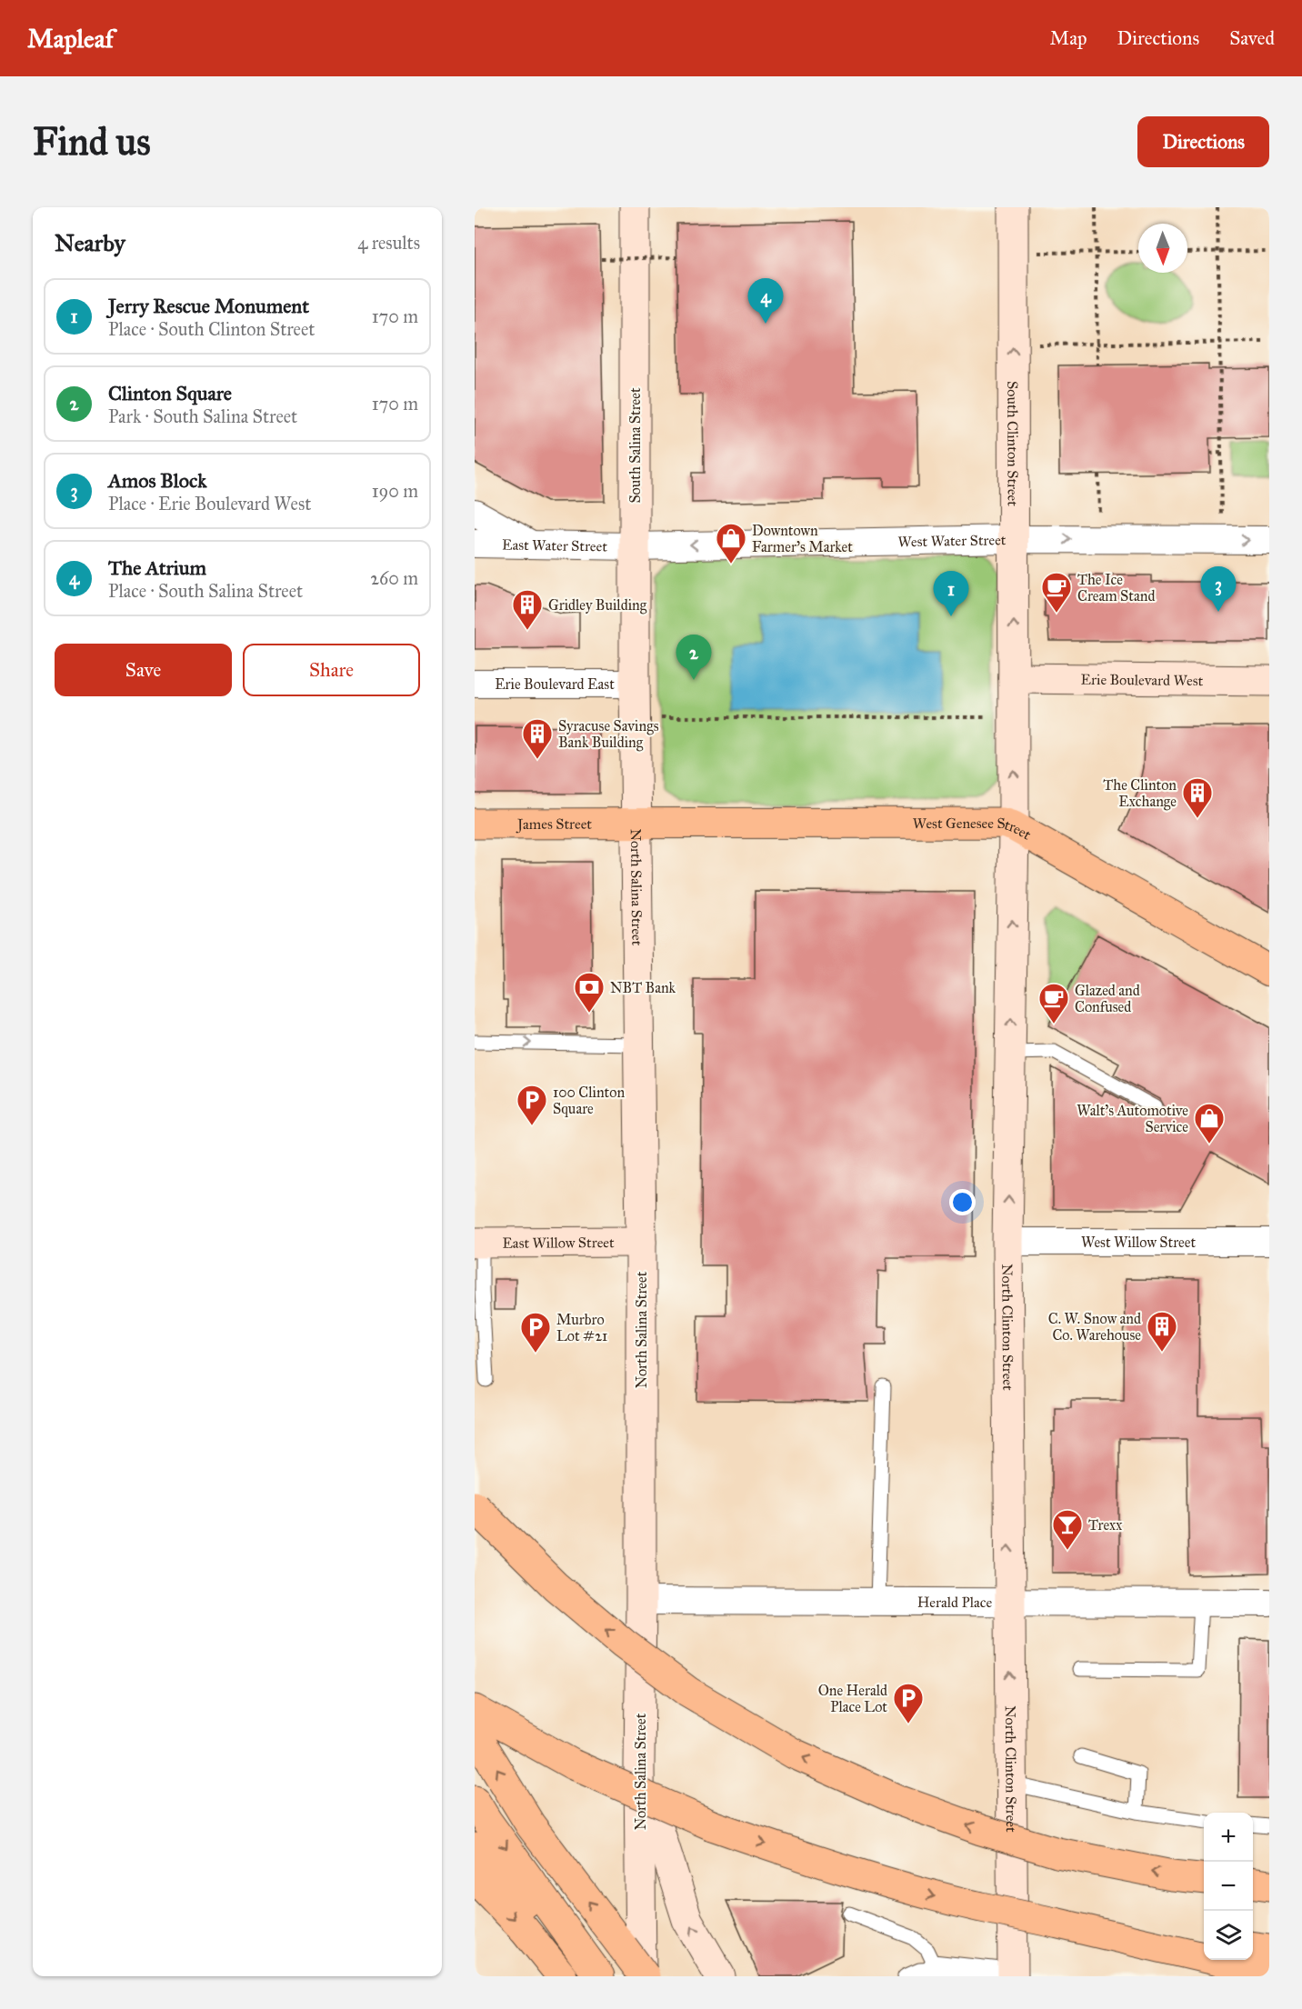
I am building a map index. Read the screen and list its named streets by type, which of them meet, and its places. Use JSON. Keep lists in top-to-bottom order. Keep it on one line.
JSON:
{"streets":{"main road":["James Street","West Genesee Street"],"street":["South Clinton Street","South Salina Street","West Water Street","East Water Street","Erie Boulevard West","Erie Boulevard East","North Salina Street","West Willow Street","East Willow Street","North Clinton Street","Herald Place"]},"crossings":[["South Clinton Street","West Water Street"],["South Clinton Street","Erie Boulevard West"],["South Clinton Street","North Clinton Street"],["South Salina Street","West Water Street"],["South Salina Street","East Water Street"],["South Salina Street","Erie Boulevard East"],["South Salina Street","North Salina Street"],["West Water Street","East Water Street"],["Erie Boulevard West","North Clinton Street"],["Erie Boulevard East","North Salina Street"],["James Street","West Genesee Street"],["James Street","North Salina Street"],["West Genesee Street","North Salina Street"],["West Genesee Street","North Clinton Street"],["North Salina Street","East Willow Street"],["North Salina Street","Herald Place"],["West Willow Street","North Clinton Street"],["North Clinton Street","Herald Place"]],"one_way":["South Clinton Street","North Clinton Street"],"places":{"shop":["Downtown Farmer's Market","Walt's Automotive Service"],"cafe":["The Ice Cream Stand","Glazed and Confused"],"building":["Gridley Building","Syracuse Savings Bank Building","The Clinton Exchange","C. W. Snow and Co. Warehouse"],"bank":["NBT Bank"],"parking":["100 Clinton Square","Murbro Lot #21","One Herald Place Lot"],"bar":["Trexx"]},"north":"bottom","page":{"header":"Mapleaf","nav":["Map","Directions","Saved"],"buttons":["Directions",["Save","Share"]],"title":"Find us","heading":["Nearby","4 results"],"list":[{"mark":"1","name":"Jerry Rescue Monument","note":"Place · South Clinton Street","value":"170 m"},{"mark":"2","name":"Clinton Square","note":"Park · South Salina Street","value":"170 m"},{"mark":"3","name":"Amos Block","note":"Place · Erie Boulevard West","value":"190 m"},{"mark":"4","name":"The Atrium","note":"Place · South Salina Street","value":"260 m"}],"pins":["4","3","1","2"],"map_buttons":["+","−"]}}
